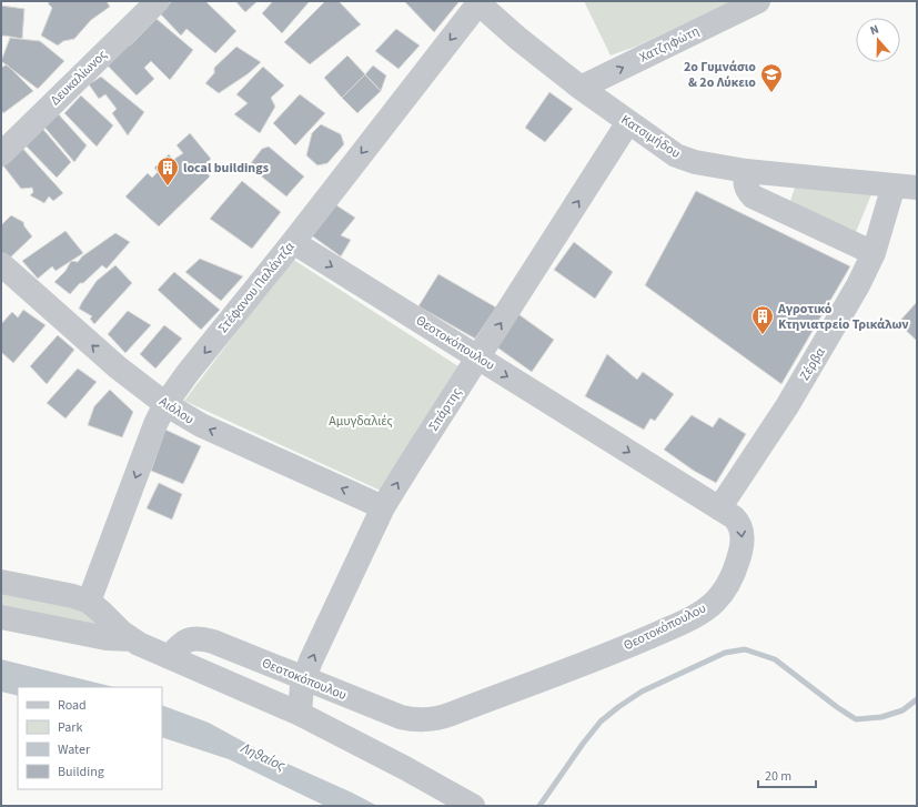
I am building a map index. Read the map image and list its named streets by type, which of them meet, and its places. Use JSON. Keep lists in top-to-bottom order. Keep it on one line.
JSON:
{"streets":{"street":["Χατζηφώτη","Δευκαλίωνος","Κατσιμήδου","Στέφανου Παλάντζα","Θεοτοκόπουλου","Ζέρβα","Σπάρτης","Αιόλου"]},"crossings":[["Χατζηφώτη","Κατσιμήδου"],["Κατσιμήδου","Στέφανου Παλάντζα"],["Κατσιμήδου","Ζέρβα"],["Κατσιμήδου","Σπάρτης"],["Στέφανου Παλάντζα","Θεοτοκόπουλου"],["Στέφανου Παλάντζα","Αιόλου"],["Θεοτοκόπουλου","Ζέρβα"],["Θεοτοκόπουλου","Σπάρτης"],["Σπάρτης","Αιόλου"]],"one_way":["Χατζηφώτη","Στέφανου Παλάντζα","Σπάρτης","Αιόλου"],"water":["Ληθαίος"],"parks":["Αμυγδαλιές"],"places":{"school or university":["2ο Γυμνάσιο & 2ο Λύκειο"],"building":["local buildings","Αγροτικό Κτηνιατρείο Τρικάλων"]},"legend":["Road","Park","Water","Building"],"scale_bar":"20 m","north":"top"}
